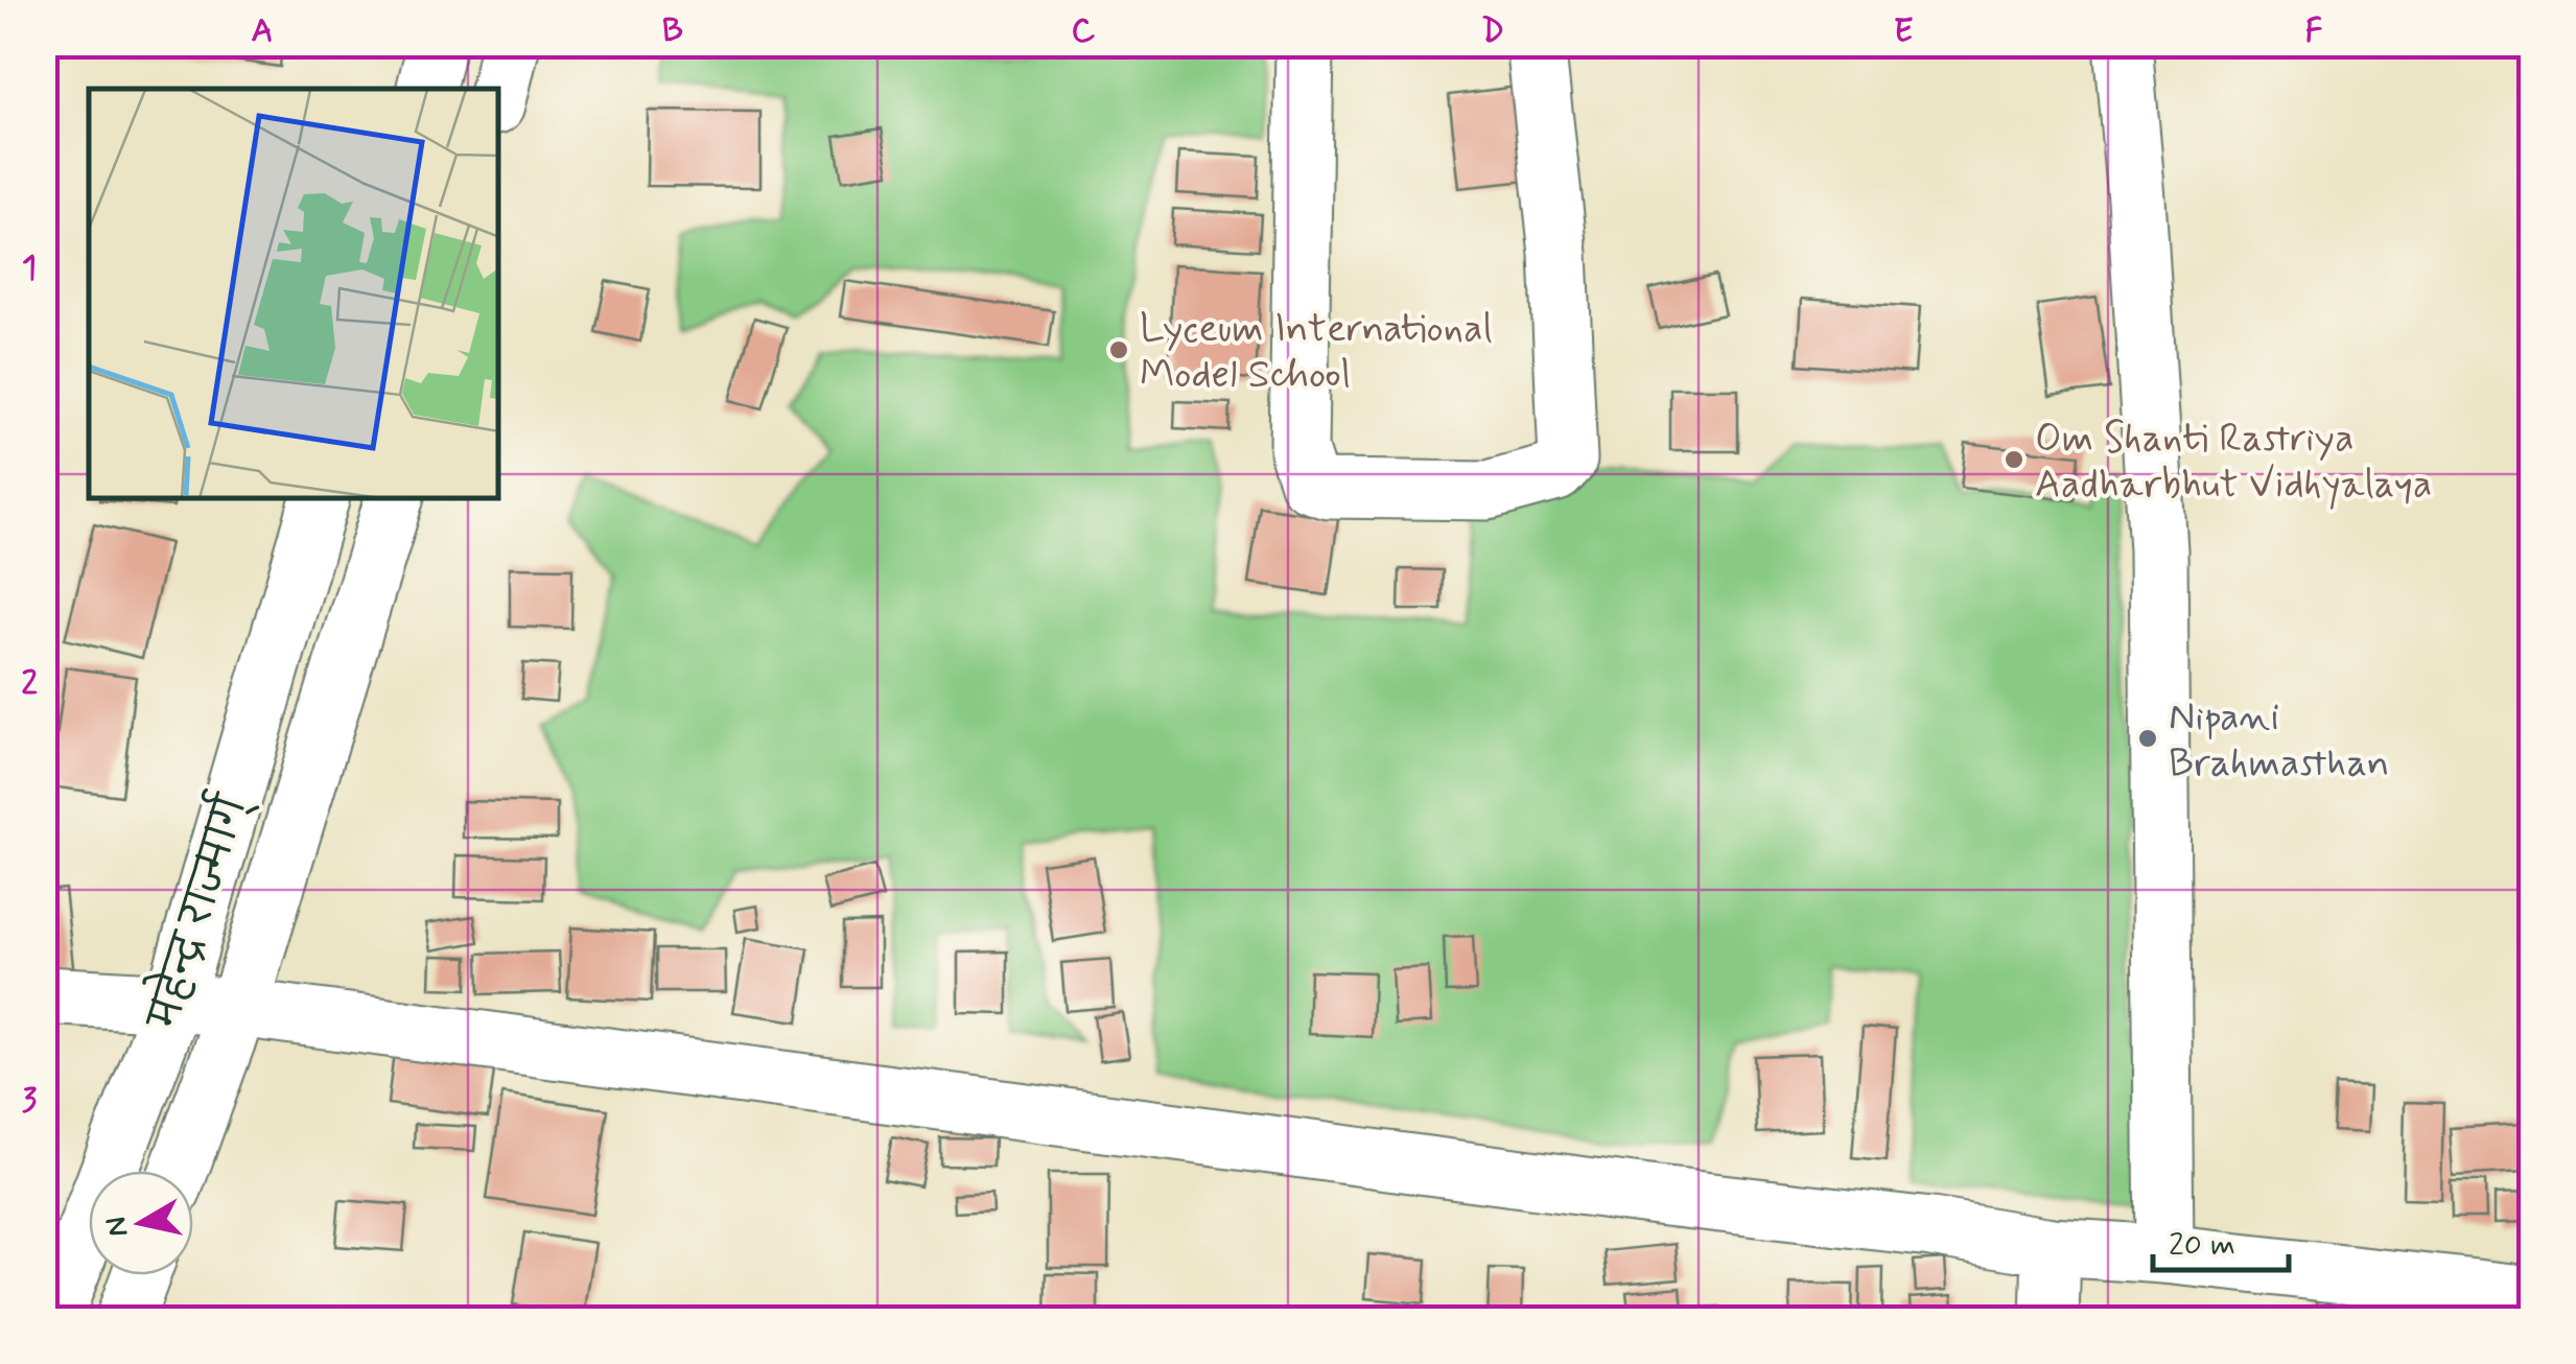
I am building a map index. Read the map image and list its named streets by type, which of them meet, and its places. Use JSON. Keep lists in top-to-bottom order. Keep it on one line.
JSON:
{"streets":{"main road":["महेन्द्र राज्मार्ग्"]},"places":["Lyceum International Model School","Om Shanti Rastriya Aadharbhut Vidhyalaya","Nipani Brahmasthan"],"scale_bar":"20 m","north":"left","grid":{"columns":["A","B","C","D","E","F"],"rows":["1","2","3"]}}
